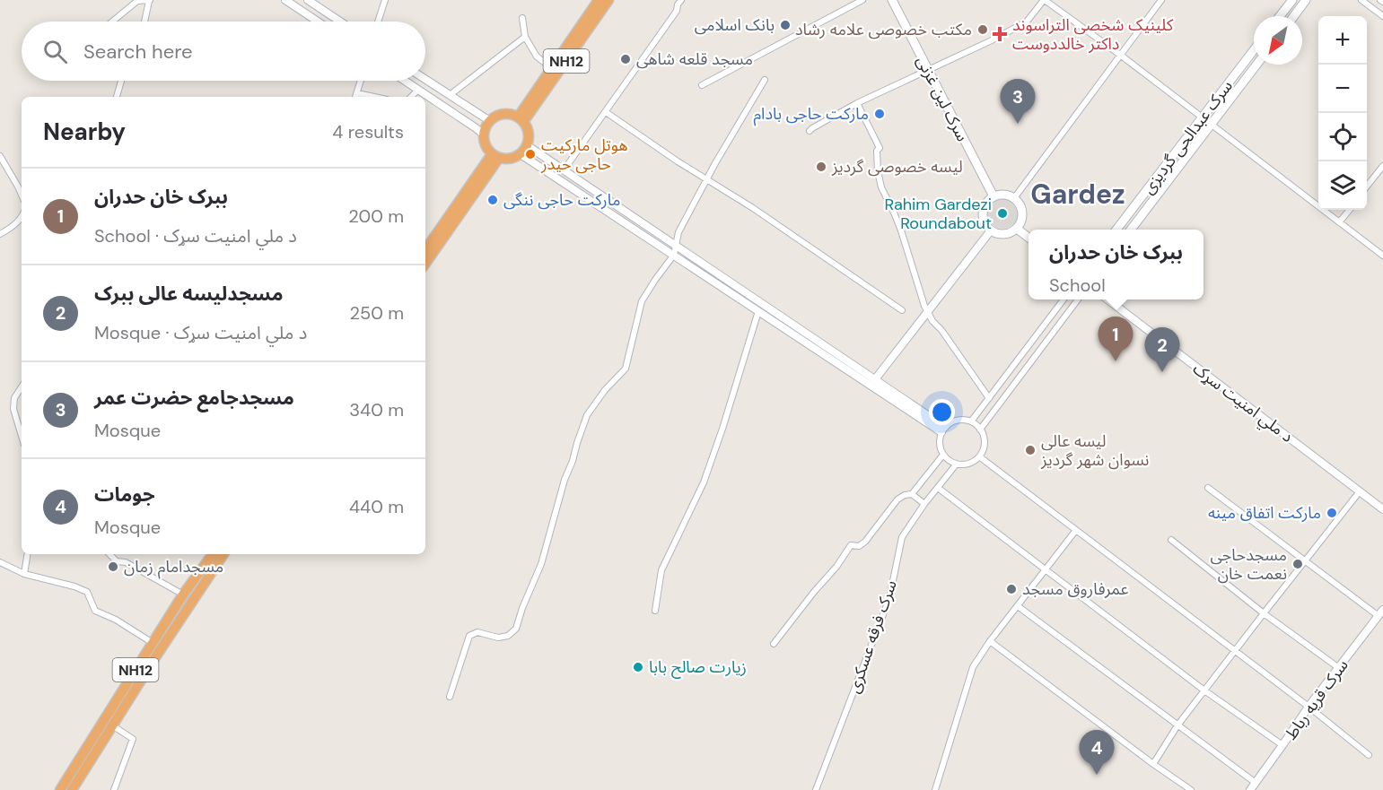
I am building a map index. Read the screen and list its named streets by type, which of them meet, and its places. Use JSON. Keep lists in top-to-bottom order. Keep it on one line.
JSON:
{"streets":{"highway":["NH12"],"main road":["سرک لین غزنی","سرک عبدالحی گردیزی"],"street":["د ملي امنیت سړک","سرک فرقه عسکری","سرک قریه رباط"]},"districts":["Gardez"],"places":{"other":["بانک اسلامی","مکتب خصوصی علامه رشاد","مسجد قلعه شاهی","مارکت حاجی بادام","هوتل مارکیت حاجی حیدر","لیسه خصوصی گردیز","مارکت حاجی ننگی","Rahim Gardezi Roundabout","لیسه عالی نسوان شهر گردیز","مارکت اتفاق مینه","مسجدحاجی نعمت خان","مسجدامام زمان","عمرفاروق مسجد","زیارت صالح بابا"],"health":["کلینیک شخصی التراسوند داکتر خالددوست"]},"north":"bottom left","page":{"map_buttons":["+","−"],"search":"Search here","pins":["3","1","2","4"],"heading":["Nearby","4 results"],"list":[{"mark":"1","name":"ببرک خان حدران","note":"School · د ملي امنیت سړک","value":"200 m"},{"mark":"2","name":"مسجدلیسه عالی ببرک","note":"Mosque · د ملي امنیت سړک","value":"250 m"},{"mark":"3","name":"مسجدجامع حضرت عمر","note":"Mosque","value":"340 m"},{"mark":"4","name":"جومات","note":"Mosque","value":"440 m"}],"popup":["ببرک خان حدران","School"]}}
